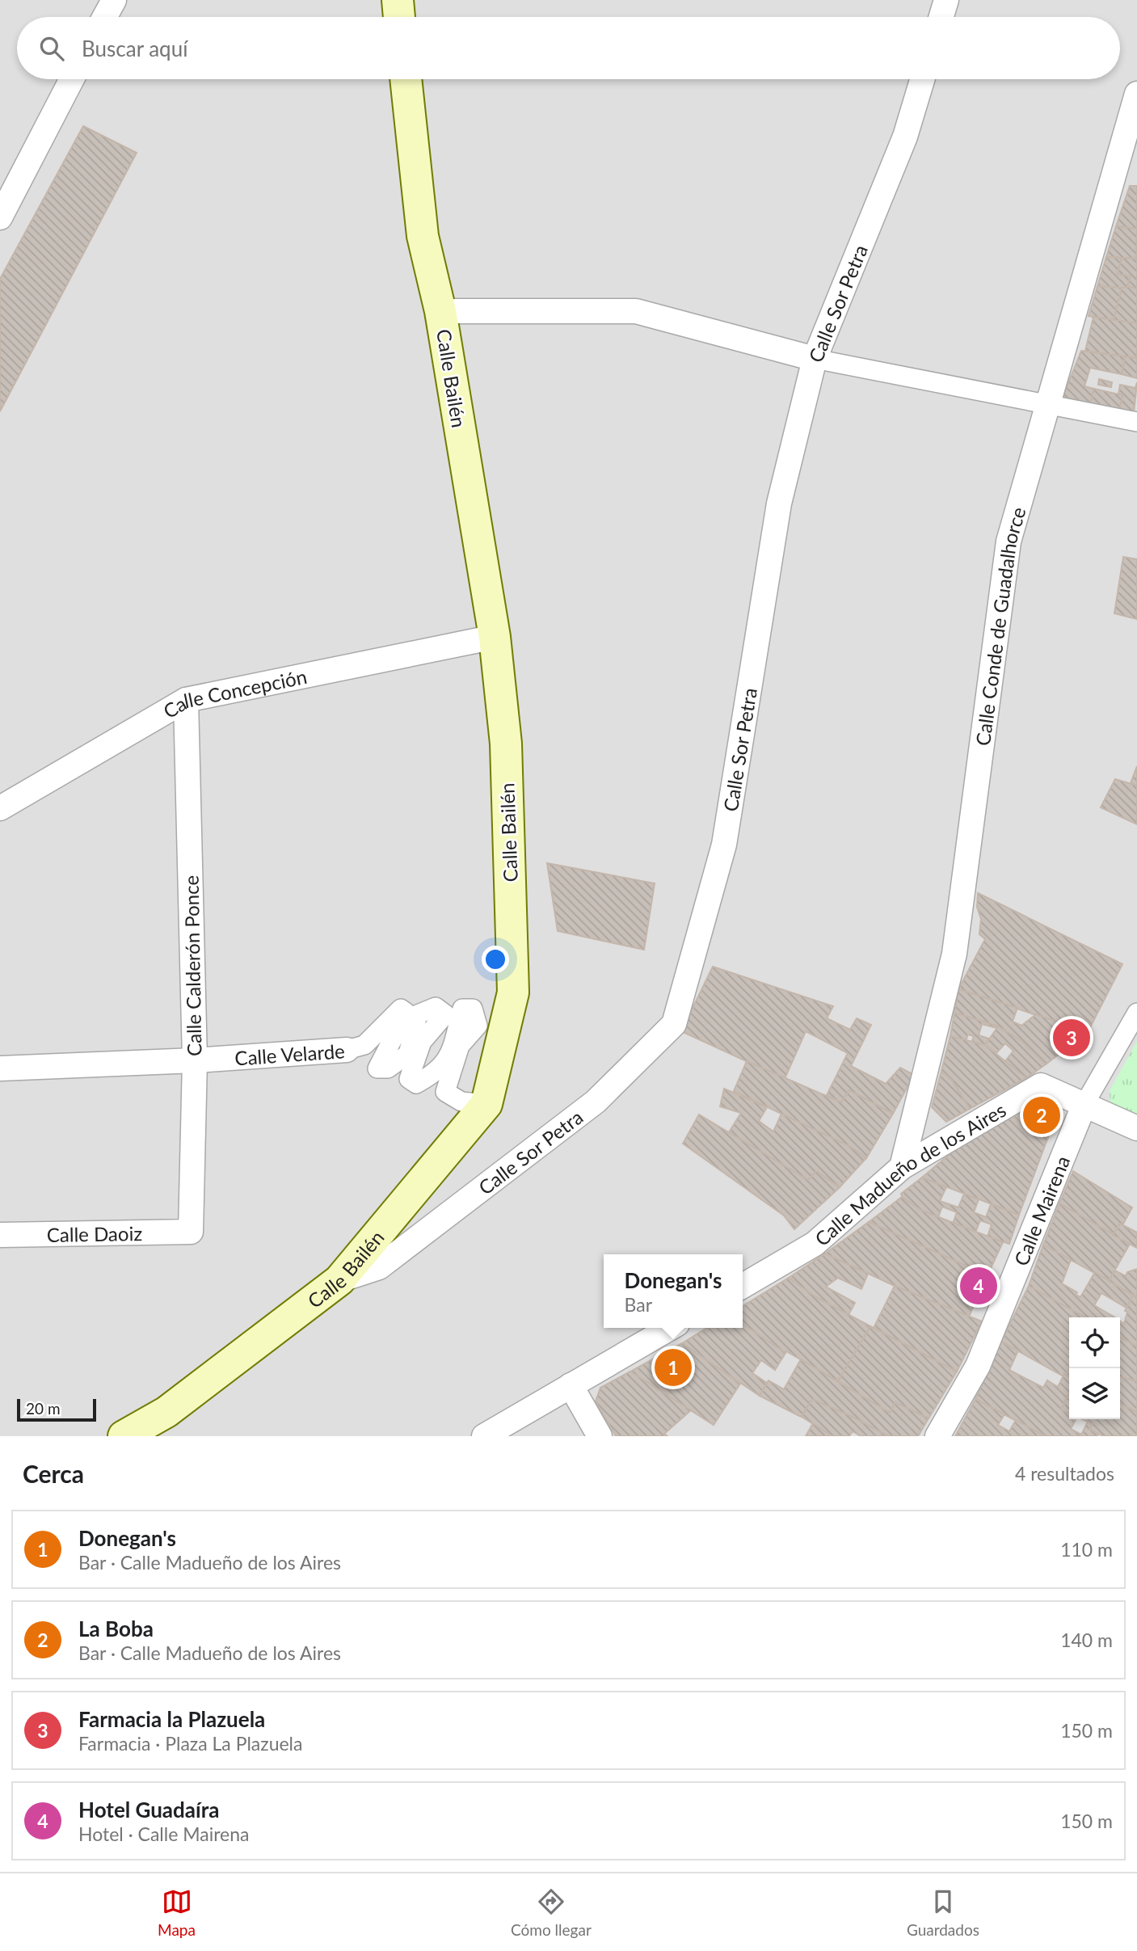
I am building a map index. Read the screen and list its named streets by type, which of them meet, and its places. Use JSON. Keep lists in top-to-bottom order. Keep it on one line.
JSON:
{"streets":{"main road":["Calle Bailén"],"street":["Calle Sor Petra","Calle Conde de Guadalhorce","Calle Concepción","Calle Calderón Ponce","Calle Velarde","Calle Madueño de los Aires","Calle Mairena","Calle Daoiz"]},"crossings":[["Calle Sor Petra","Calle Bailén"],["Calle Bailén","Calle Concepción"],["Calle Bailén","Calle Velarde"],["Calle Conde de Guadalhorce","Calle Madueño de los Aires"],["Calle Concepción","Calle Calderón Ponce"],["Calle Calderón Ponce","Calle Velarde"],["Calle Calderón Ponce","Calle Daoiz"],["Calle Madueño de los Aires","Calle Mairena"]],"scale_bar":"20 m","page":{"search":"Buscar aquí","pins":["3","2","4","1"],"popup":["Donegan's","Bar"],"scale":"20 m","heading":["Cerca","4 resultados"],"list":[{"mark":"1","name":"Donegan's","note":"Bar · Calle Madueño de los Aires","value":"110 m"},{"mark":"2","name":"La Boba","note":"Bar · Calle Madueño de los Aires","value":"140 m"},{"mark":"3","name":"Farmacia la Plazuela","note":"Farmacia · Plaza La Plazuela","value":"150 m"},{"mark":"4","name":"Hotel Guadaíra","note":"Hotel · Calle Mairena","value":"150 m"}],"nav":["Mapa","Cómo llegar","Guardados"]}}
